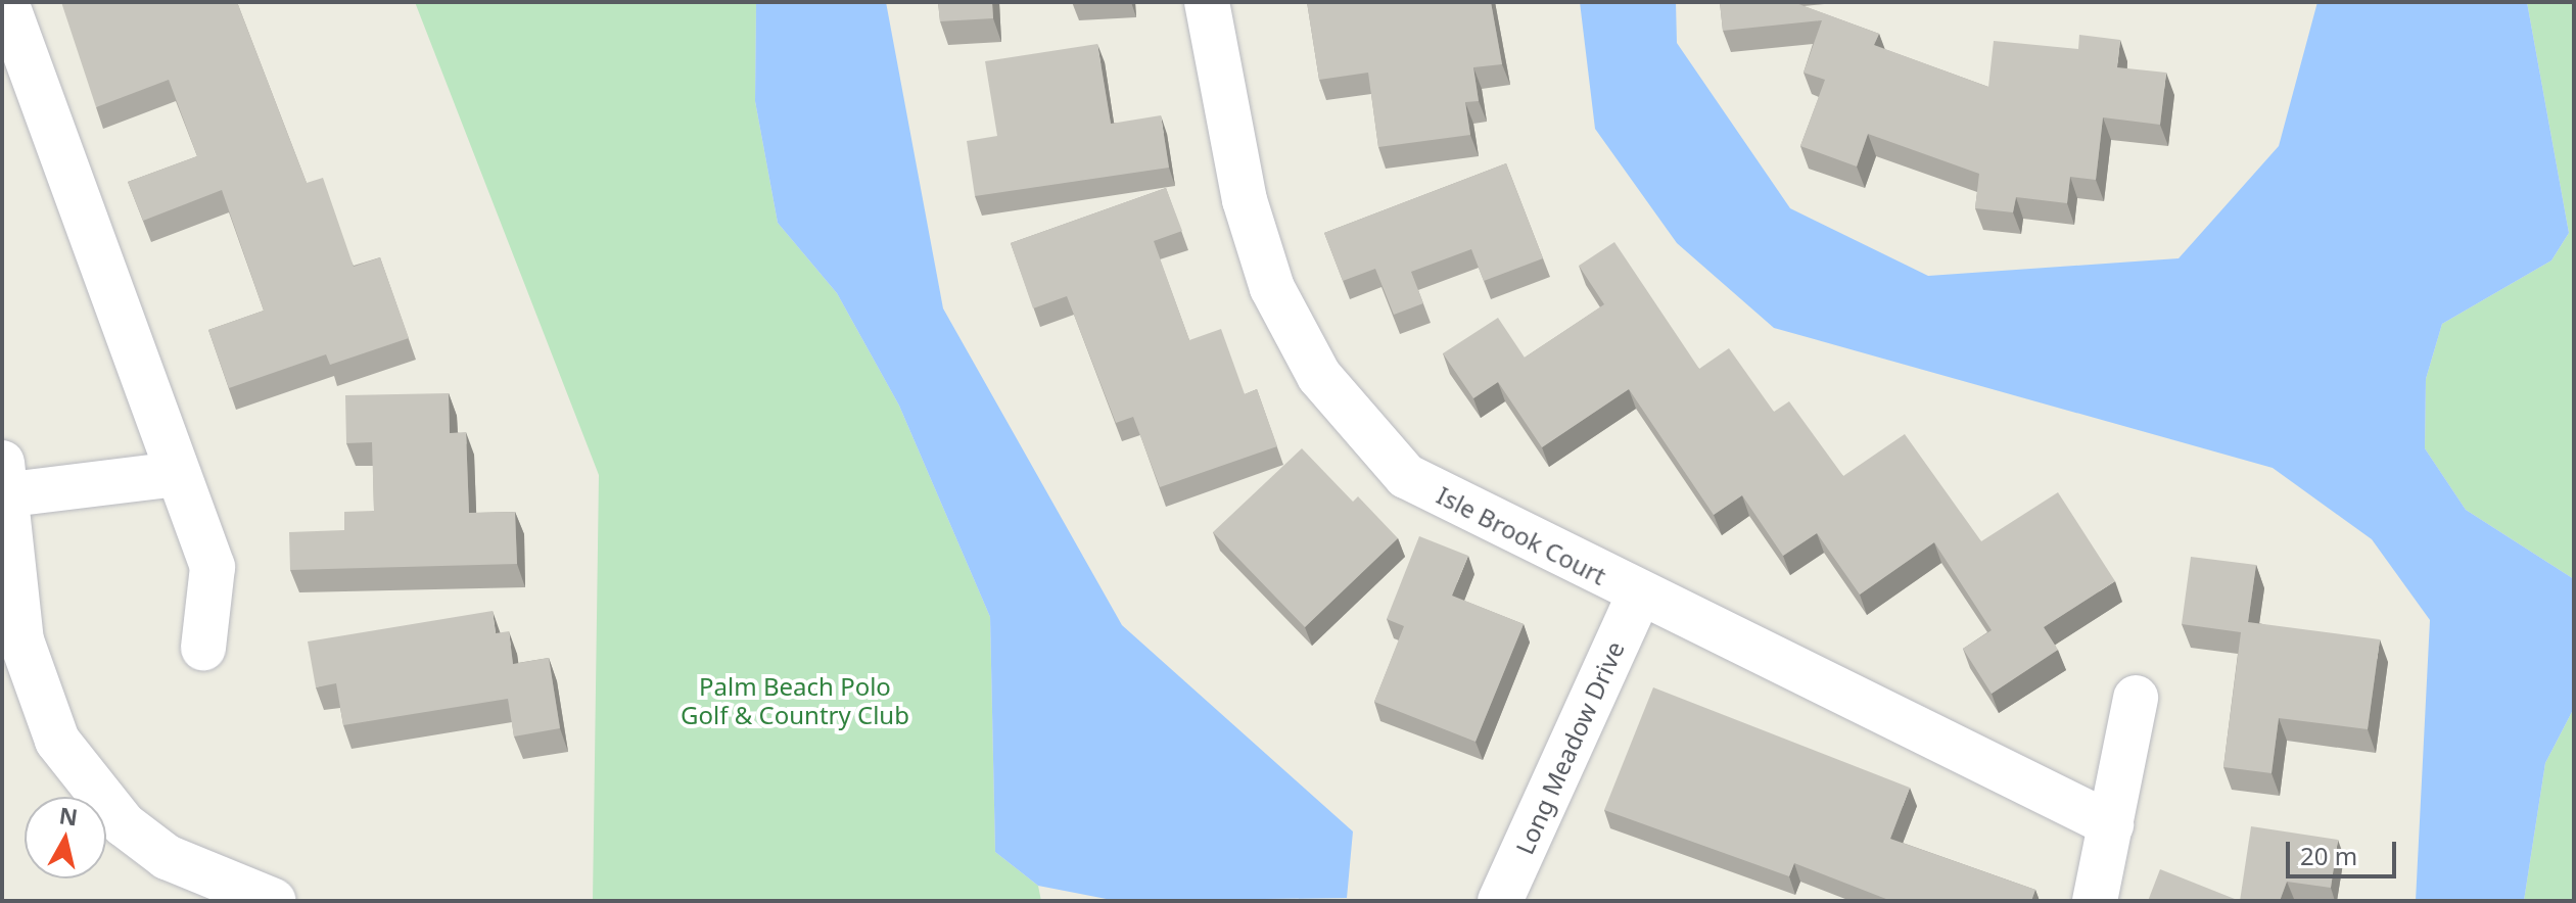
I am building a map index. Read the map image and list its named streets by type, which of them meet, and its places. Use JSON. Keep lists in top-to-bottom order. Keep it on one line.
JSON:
{"streets":{"street":["Isle Brook Court","Long Meadow Drive"]},"crossings":[["Isle Brook Court","Long Meadow Drive"]],"parks":["Palm Beach Polo Golf & Country Club"],"scale_bar":"20 m","north":"top"}
